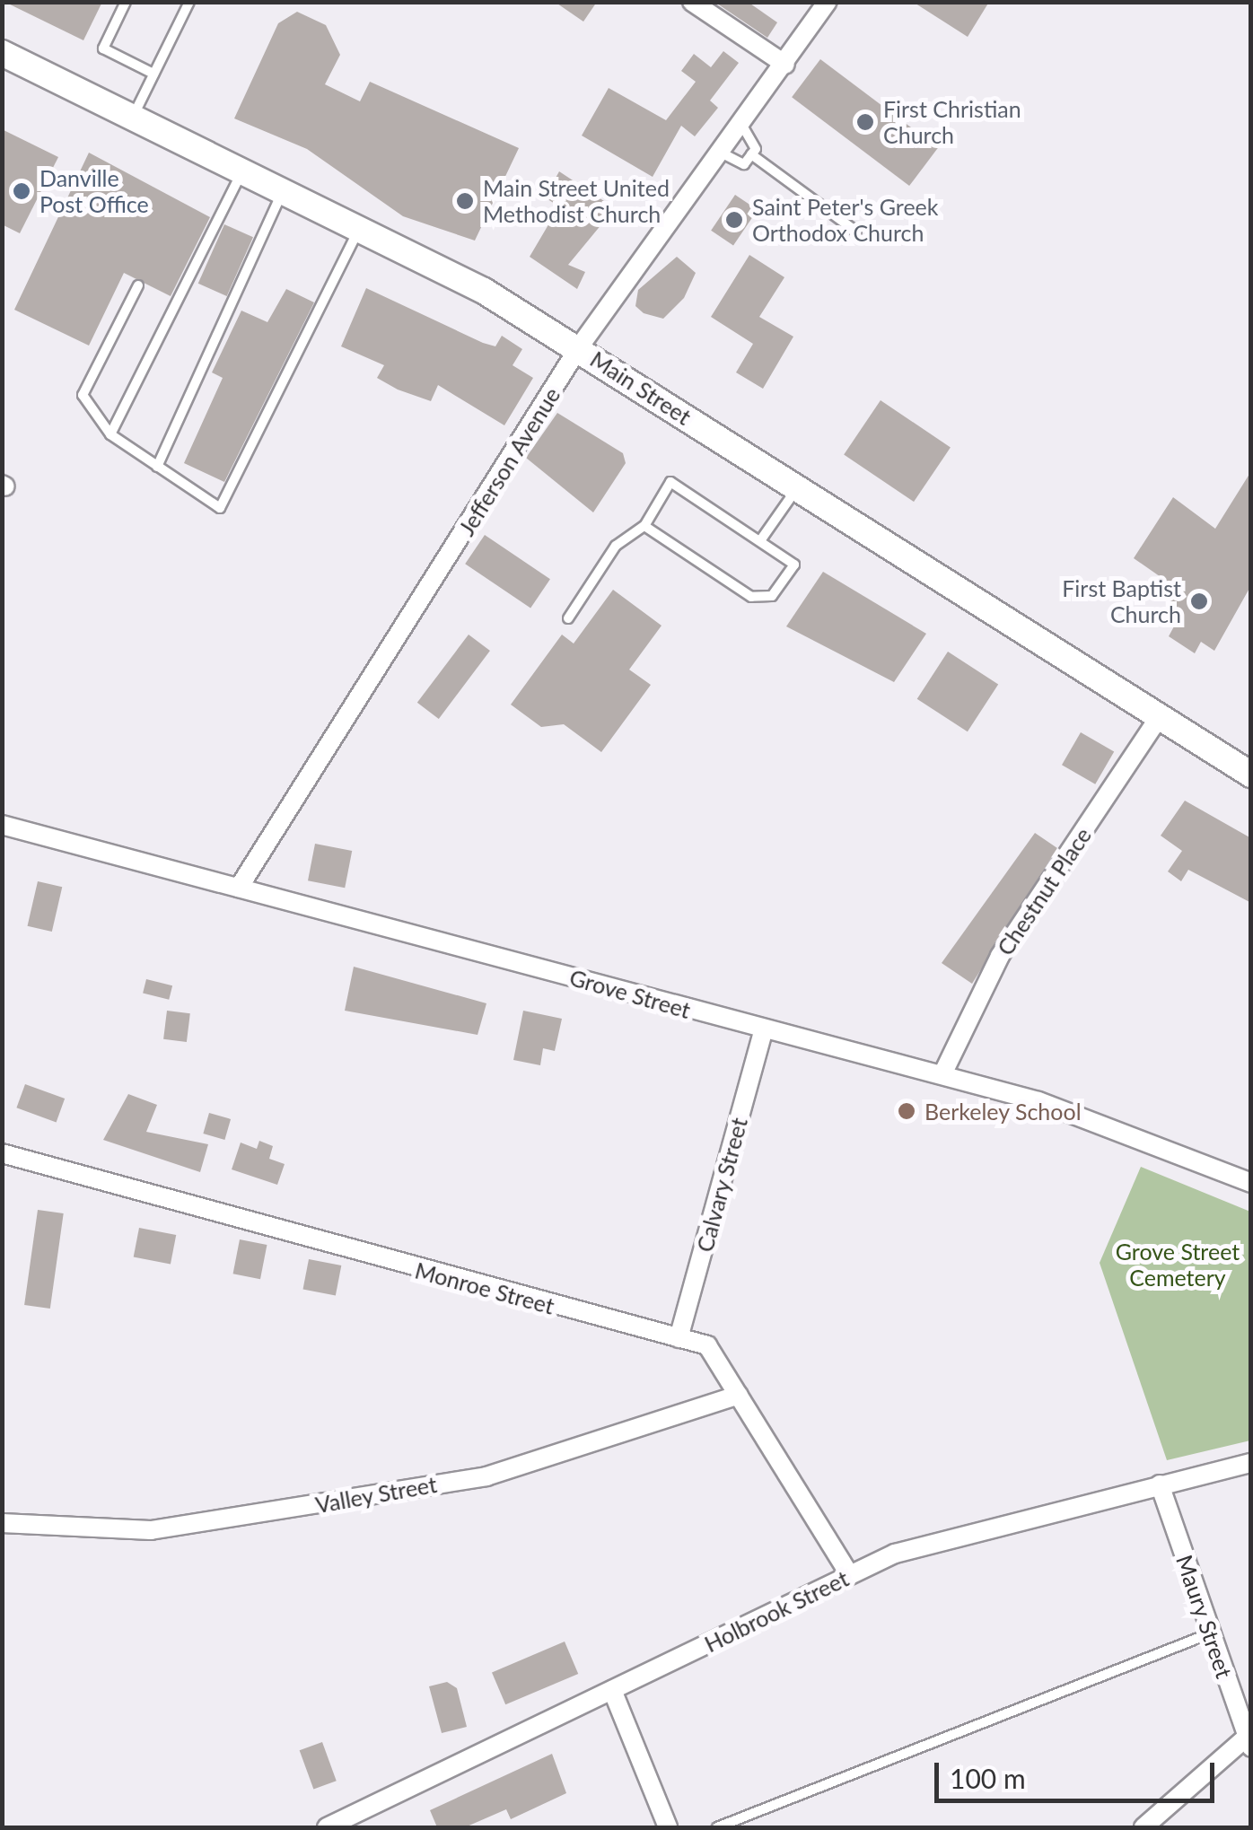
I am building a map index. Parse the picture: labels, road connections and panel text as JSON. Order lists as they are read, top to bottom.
{
  "streets": {
    "main road": ["Main Street"],
    "street": [
      "Jefferson Avenue",
      "Chestnut Place",
      "Grove Street",
      "Calvary Street",
      "Monroe Street",
      "Valley Street",
      "Holbrook Street",
      "Maury Street"
    ]
  },
  "crossings": [
    ["Main Street", "Jefferson Avenue"],
    ["Main Street", "Chestnut Place"],
    ["Jefferson Avenue", "Grove Street"],
    ["Chestnut Place", "Grove Street"],
    ["Grove Street", "Calvary Street"],
    ["Calvary Street", "Monroe Street"],
    ["Monroe Street", "Valley Street"],
    ["Monroe Street", "Holbrook Street"],
    ["Holbrook Street", "Maury Street"]
  ],
  "parks": ["Grove Street Cemetery"],
  "places": [
    "First Christian Church",
    "Danville Post Office",
    "Main Street United Methodist Church",
    "Saint Peter's Greek Orthodox Church",
    "First Baptist Church",
    "Berkeley School"
  ],
  "scale_bar": "100 m"
}
